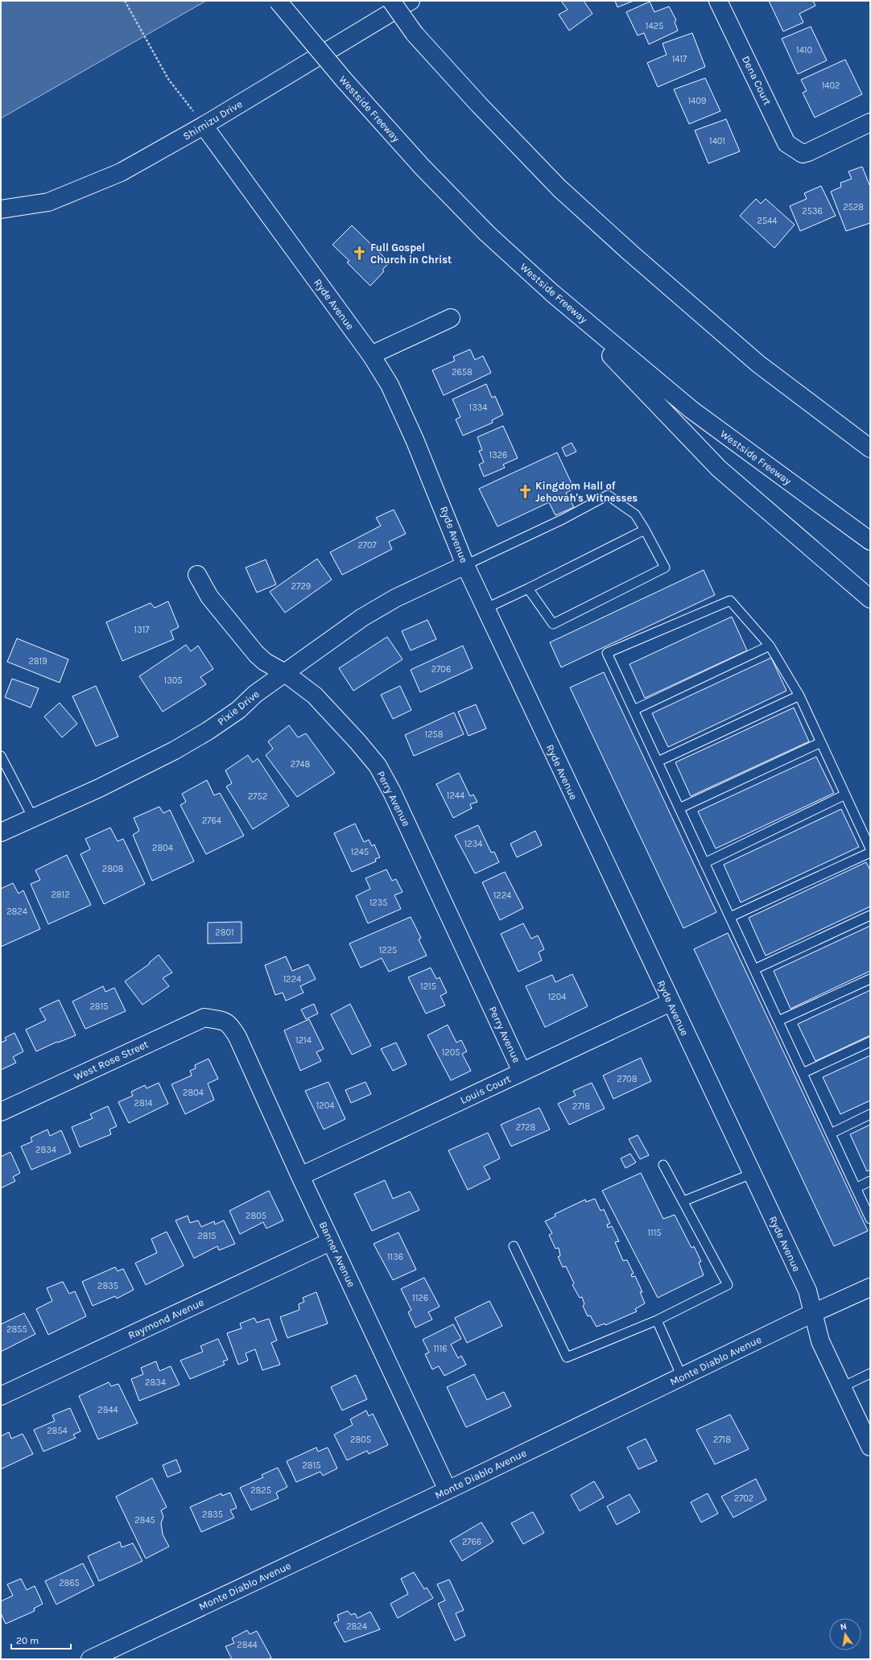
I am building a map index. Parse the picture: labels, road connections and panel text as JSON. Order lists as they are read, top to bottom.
{
  "streets": {
    "main road": [
      "Dena Court",
      "Westside Freeway",
      "Shimizu Drive",
      "Ryde Avenue",
      "Pixie Drive",
      "Perry Avenue",
      "West Rose Street",
      "Louis Court",
      "Banner Avenue",
      "Raymond Avenue",
      "Monte Diablo Avenue"
    ]
  },
  "crossings": [
    ["Shimizu Drive", "Ryde Avenue"],
    ["Ryde Avenue", "Pixie Drive"],
    ["Ryde Avenue", "Louis Court"],
    ["Ryde Avenue", "Monte Diablo Avenue"],
    ["Pixie Drive", "Perry Avenue"],
    ["Perry Avenue", "Louis Court"],
    ["West Rose Street", "Banner Avenue"],
    ["Louis Court", "Banner Avenue"],
    ["Banner Avenue", "Raymond Avenue"],
    ["Banner Avenue", "Monte Diablo Avenue"]
  ],
  "places": {
    "church": ["Full Gospel Church in Christ", "Kingdom Hall of Jehovah's Witnesses"]
  },
  "house_numbers": [
    "1425",
    "1410",
    "1417",
    "1402",
    "1409",
    "1401",
    "2528",
    "2536",
    "2544",
    "2658",
    "1334",
    "1326",
    "2707",
    "2729",
    "1317",
    "2819",
    "2706",
    "1305",
    "1258",
    "2748",
    "1244",
    "2752",
    "2764",
    "1234",
    "2804",
    "1245",
    "2808",
    "2812",
    "1224",
    "1235",
    "2824",
    "2801",
    "1225",
    "1224",
    "1215",
    "1204",
    "2815",
    "1214",
    "1205",
    "2708",
    "2804",
    "2814",
    "1204",
    "2718",
    "2728",
    "2834",
    "2805",
    "1115",
    "2815",
    "1136",
    "2835",
    "1126",
    "2855",
    "1116",
    "2834",
    "2844",
    "2854",
    "2805",
    "2718",
    "2815",
    "2825",
    "2702",
    "2835",
    "2845",
    "2766",
    "2865",
    "2824",
    "2844"
  ],
  "scale_bar": "20 m",
  "north": "top"
}
